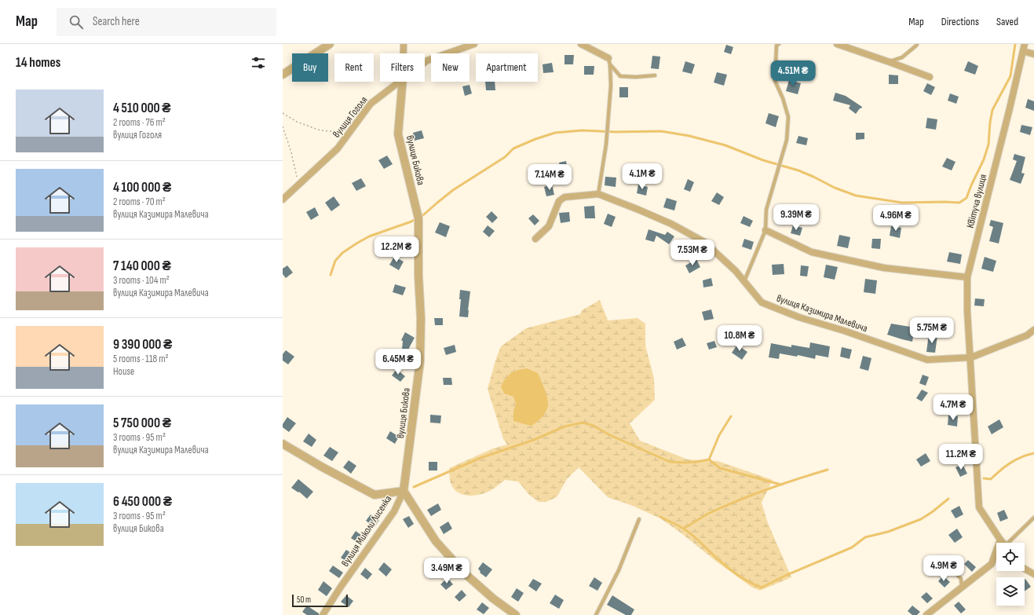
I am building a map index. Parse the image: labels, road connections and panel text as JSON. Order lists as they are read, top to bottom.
{
  "streets": {
    "street": [
      "вулиця Гоголя",
      "вулиця Бикова",
      "Квітуча вулиця",
      "вулиця Казимира Малевича",
      "вулиця Миколи Лисенка"
    ]
  },
  "crossings": [
    ["вулиця Бикова", "вулиця Миколи Лисенка"],
    ["Квітуча вулиця", "вулиця Казимира Малевича"]
  ],
  "scale_bar": "50 m",
  "page": {
    "header": "Map",
    "search": "Search here",
    "nav": ["Map", "Directions", "Saved"],
    "heading": "14 homes",
    "chip": [
      "Buy",
      "Rent",
      "Filters",
      "New",
      "Apartment"
    ],
    "price": [
      "4.51M ₴",
      "4.1M ₴",
      "7.14M ₴",
      "9.39M ₴",
      "4.96M ₴",
      "12.2M ₴",
      "7.53M ₴",
      "5.75M ₴",
      "10.8M ₴",
      "6.45M ₴",
      "4.7M ₴",
      "11.2M ₴",
      "4.9M ₴",
      "3.49M ₴"
    ],
    "list": [
      {
        "name": "4 510 000 ₴",
        "note": "2 rooms · 76 m² · вулиця Гоголя"
      },
      {
        "name": "4 100 000 ₴",
        "note": "2 rooms · 70 m² · вулиця Казимира Малевича"
      },
      {
        "name": "7 140 000 ₴",
        "note": "3 rooms · 104 m² · вулиця Казимира Малевича"
      },
      {
        "name": "9 390 000 ₴",
        "note": "5 rooms · 118 m² · House"
      },
      {
        "name": "5 750 000 ₴",
        "note": "3 rooms · 95 m² · вулиця Казимира Малевича"
      },
      {
        "name": "6 450 000 ₴",
        "note": "3 rooms · 95 m² · вулиця Бикова"
      }
    ],
    "scale": "50 m"
  }
}
